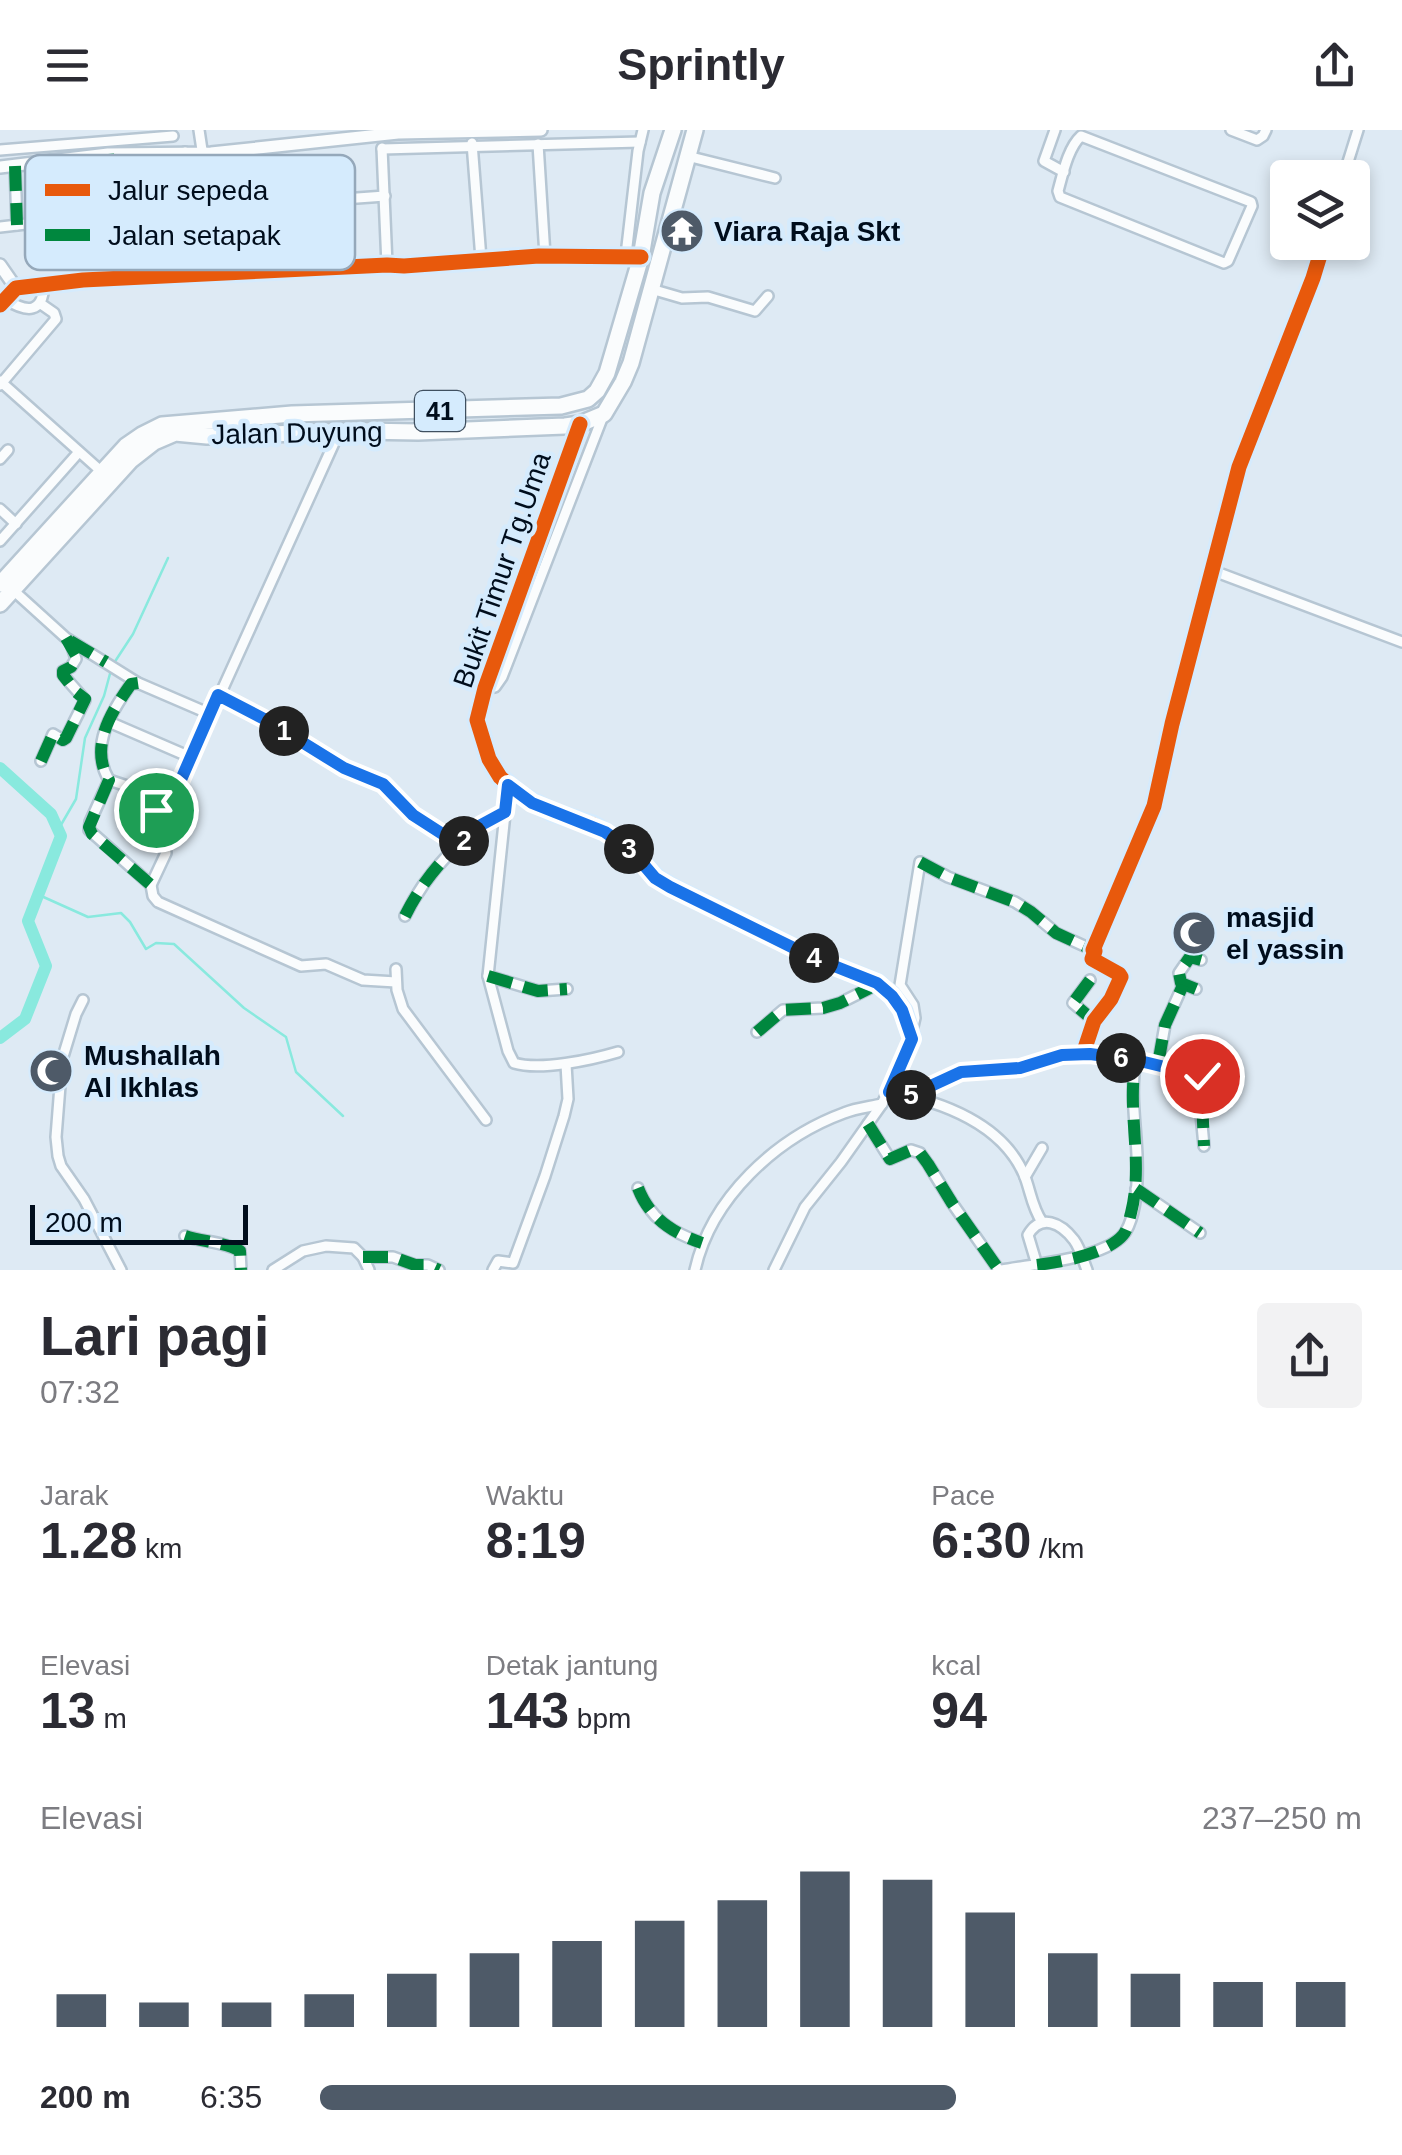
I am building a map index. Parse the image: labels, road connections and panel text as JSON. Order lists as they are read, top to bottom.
{
  "streets": {
    "highway": ["41", "Jalan Duyung"],
    "street": ["Bukit Timur Tg.Uma"]
  },
  "crossings": [
    ["Jalan Duyung", "Bukit Timur Tg.Uma"]
  ],
  "places": {
    "temple": ["Viara Raja Skt"],
    "mosque": ["masjid el yassin", "Mushallah Al Ikhlas"]
  },
  "legend": ["Jalur sepeda", "Jalan setapak"],
  "scale_bar": "200 m",
  "page": {
    "header": "Sprintly",
    "pins": [
      "1",
      "2",
      "3",
      "4",
      "6",
      "5"
    ],
    "scale": "200 m",
    "heading": ["Lari pagi", "07:32"],
    "stats": [
      ["Jarak", "1.28 km"],
      ["Waktu", "8:19"],
      ["Pace", "6:30 /km"],
      ["Elevasi", "13 m"],
      ["Detak jantung", "143 bpm"],
      ["kcal", "94"]
    ],
    "chart": ["Elevasi", "237–250 m"],
    "list": [
      {
        "name": "200 m",
        "note": "6:35"
      }
    ]
  }
}
